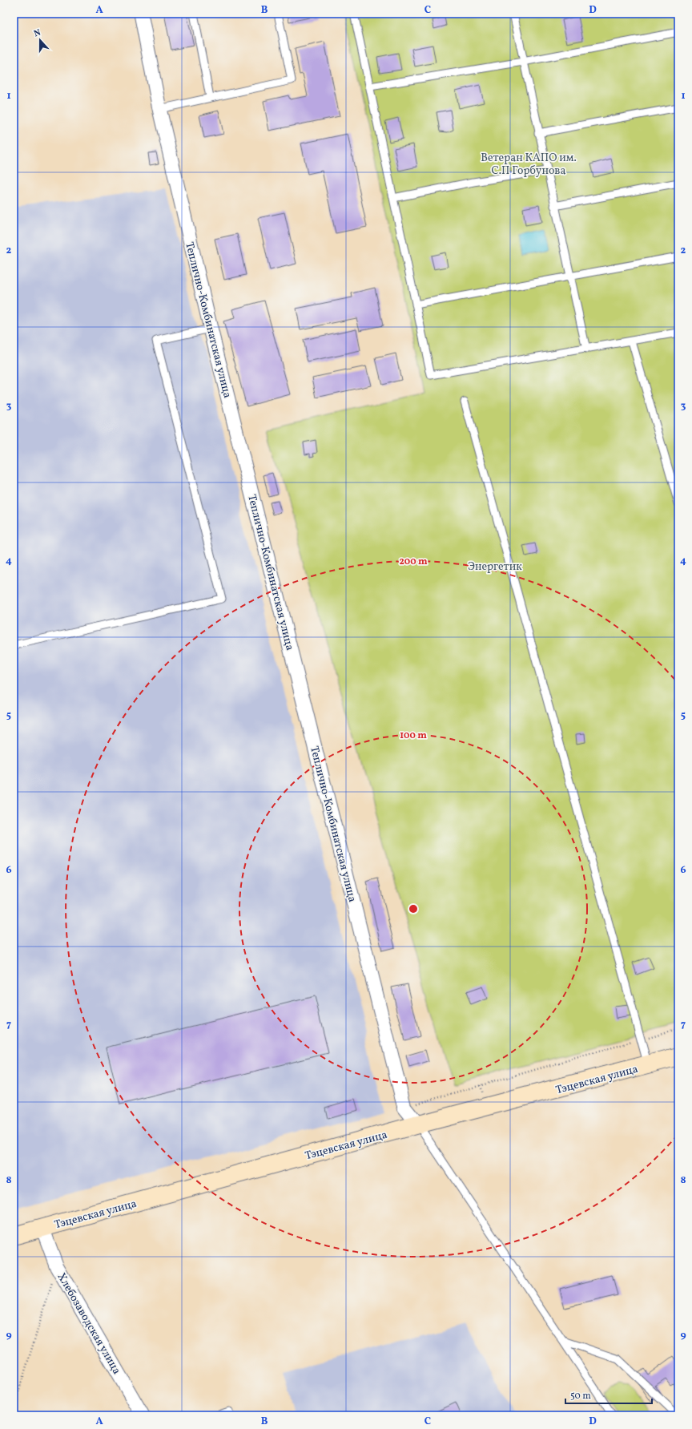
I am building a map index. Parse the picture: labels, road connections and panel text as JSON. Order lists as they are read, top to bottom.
{
  "streets": {
    "main road": ["Тэцевская улица"],
    "street": ["Теплично-Комбинатская улица", "Хлебозаводская улица"]
  },
  "crossings": [
    ["Теплично-Комбинатская улица", "Тэцевская улица"],
    ["Тэцевская улица", "Хлебозаводская улица"]
  ],
  "parks": ["Ветеран КАПО им. С.П Горбунова", "Энергетик"],
  "scale_bar": "50 m",
  "north": "top",
  "grid": {
    "columns": [
      "A",
      "B",
      "C",
      "D"
    ],
    "rows": [
      "1",
      "2",
      "3",
      "4",
      "5",
      "6",
      "7",
      "8",
      "9"
    ]
  },
  "rings": ["200 m", "100 m"]
}
